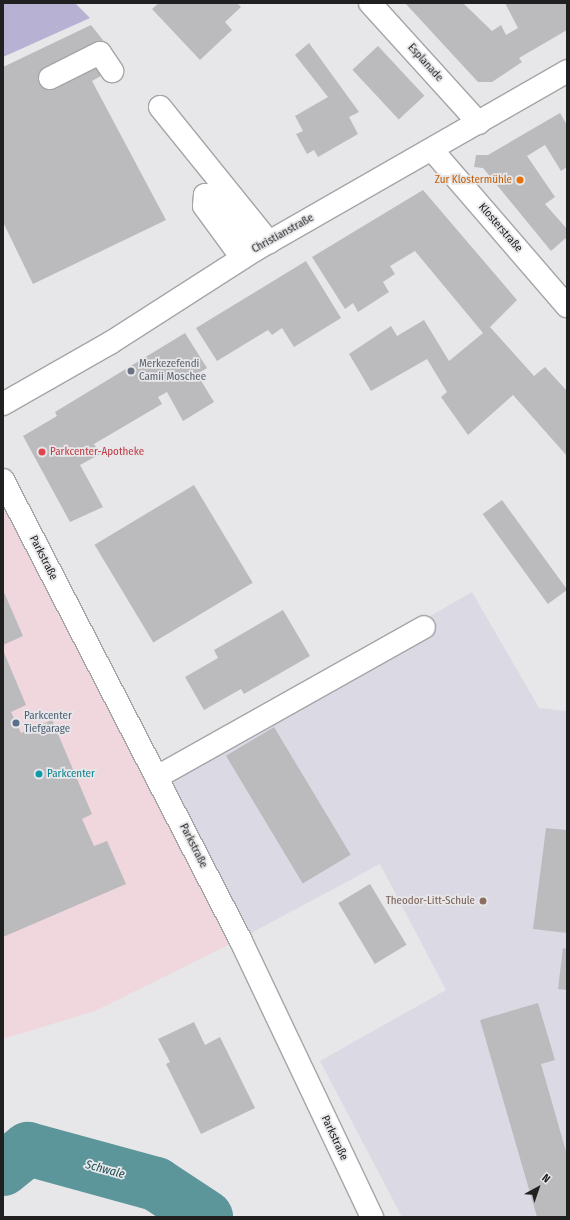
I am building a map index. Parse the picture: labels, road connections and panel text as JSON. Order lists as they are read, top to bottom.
{
  "streets": {
    "street": [
      "Esplanade",
      "Klosterstraße",
      "Christianstraße",
      "Parkstraße"
    ]
  },
  "crossings": [
    ["Esplanade", "Christianstraße"],
    ["Klosterstraße", "Christianstraße"]
  ],
  "water": ["Schwale"],
  "places": [
    "Zur Klostermühle",
    "Merkezefendi Camii Moschee",
    "Parkcenter-Apotheke",
    "Parkcenter Tiefgarage",
    "Parkcenter",
    "Theodor-Litt-Schule"
  ],
  "north": "top right"
}
